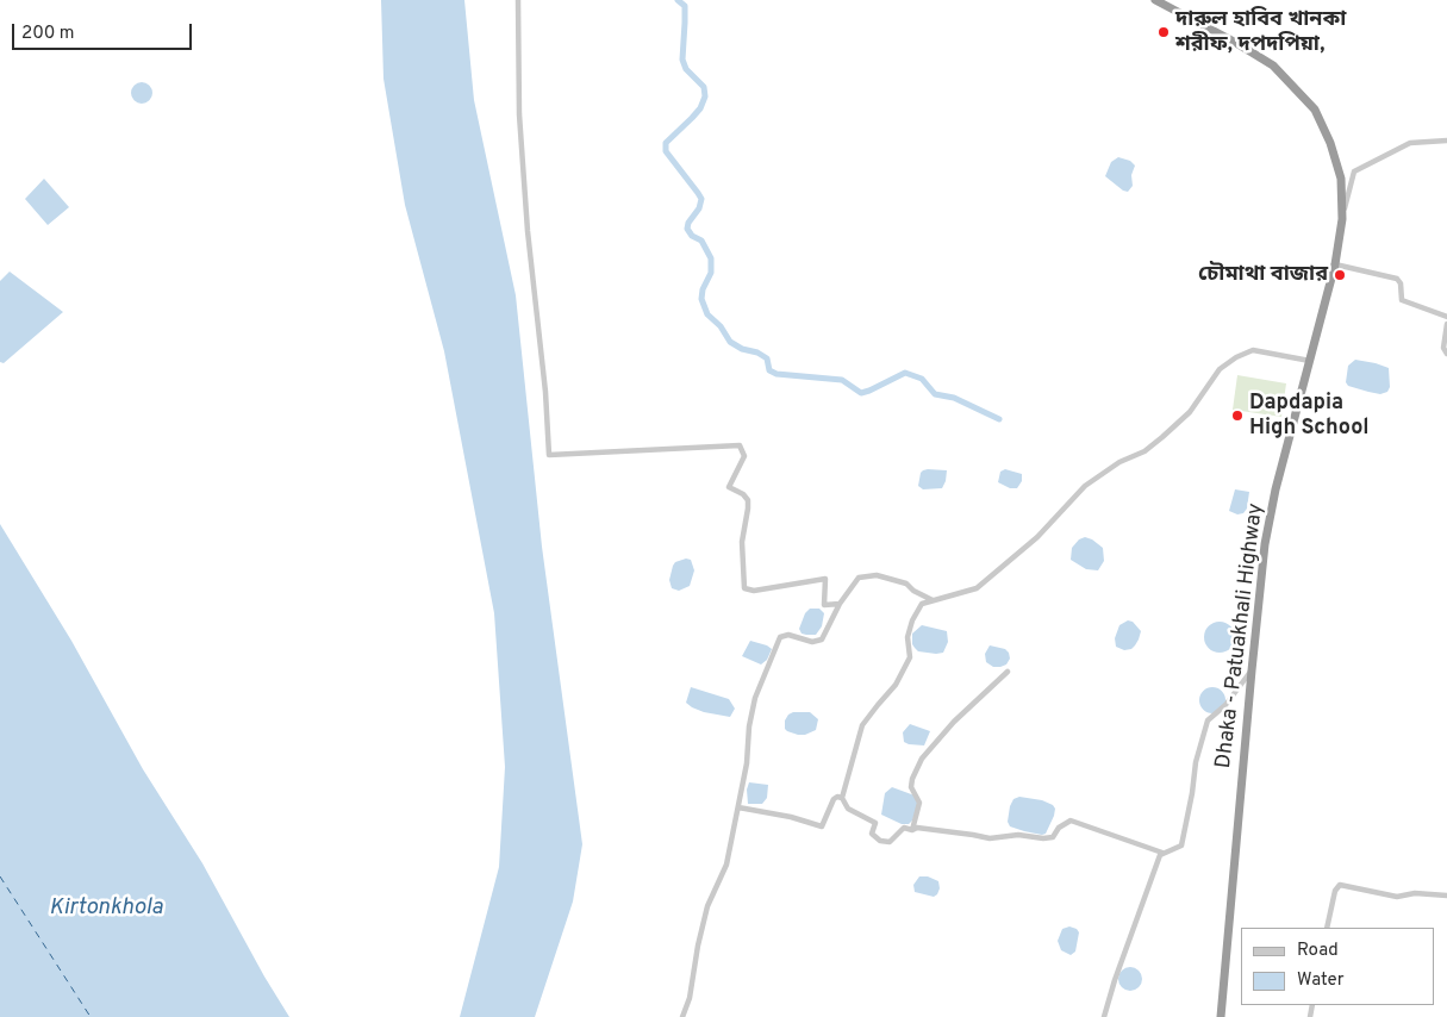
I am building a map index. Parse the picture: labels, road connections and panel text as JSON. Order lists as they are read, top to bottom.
{
  "streets": {
    "highway": ["Dhaka - Patuakhali Highway"]
  },
  "water": ["Kirtonkhola"],
  "places": ["দারুল হাবিব খানকা শরীফ, দপদপিয়া,", "চৌমাথা বাজার", "Dapdapia High School"],
  "legend": ["Road", "Water"],
  "scale_bar": "200 m"
}
